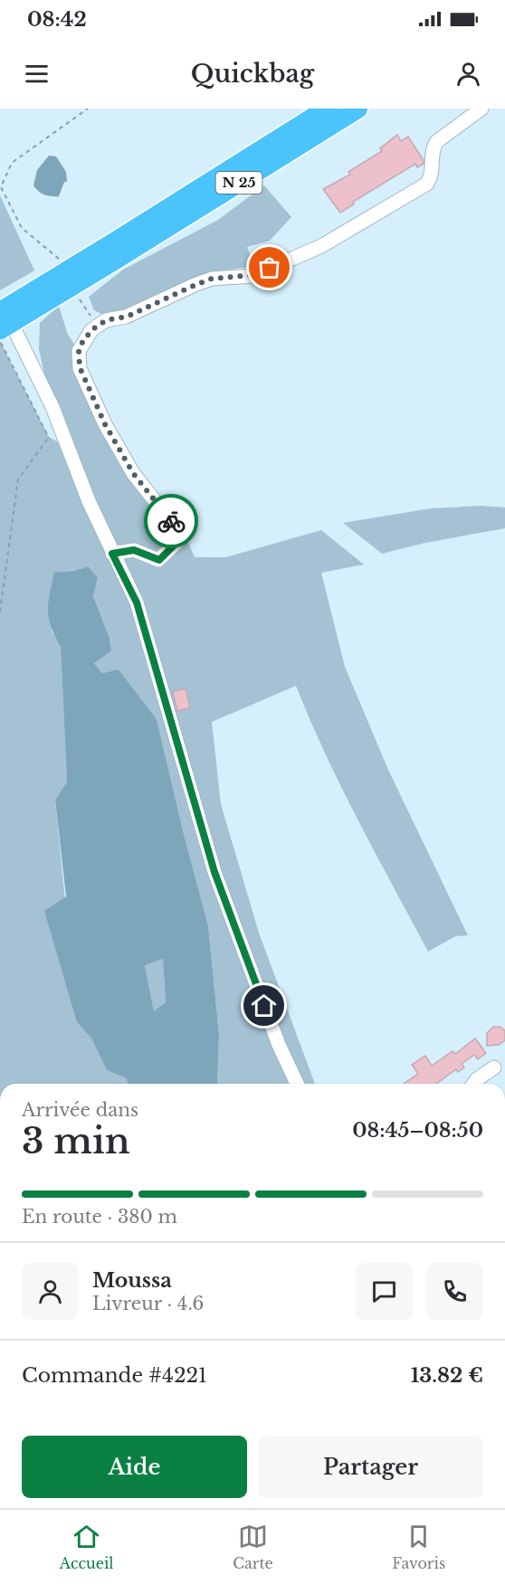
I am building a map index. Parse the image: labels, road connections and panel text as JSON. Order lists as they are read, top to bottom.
{
  "streets": {
    "highway": ["N 25"]
  },
  "page": {
    "status": "08:42",
    "header": "Quickbag",
    "heading": ["3 min", "Arrivée dans", "08:45–08:50"],
    "panel": [
      "Moussa",
      "Livreur · 4.6",
      "Commande #4221",
      "13.82 €"
    ],
    "bar": "En route · 380 m",
    "buttons": ["Aide", "Partager"],
    "tabs": ["Accueil", "Carte", "Favoris"]
  }
}
